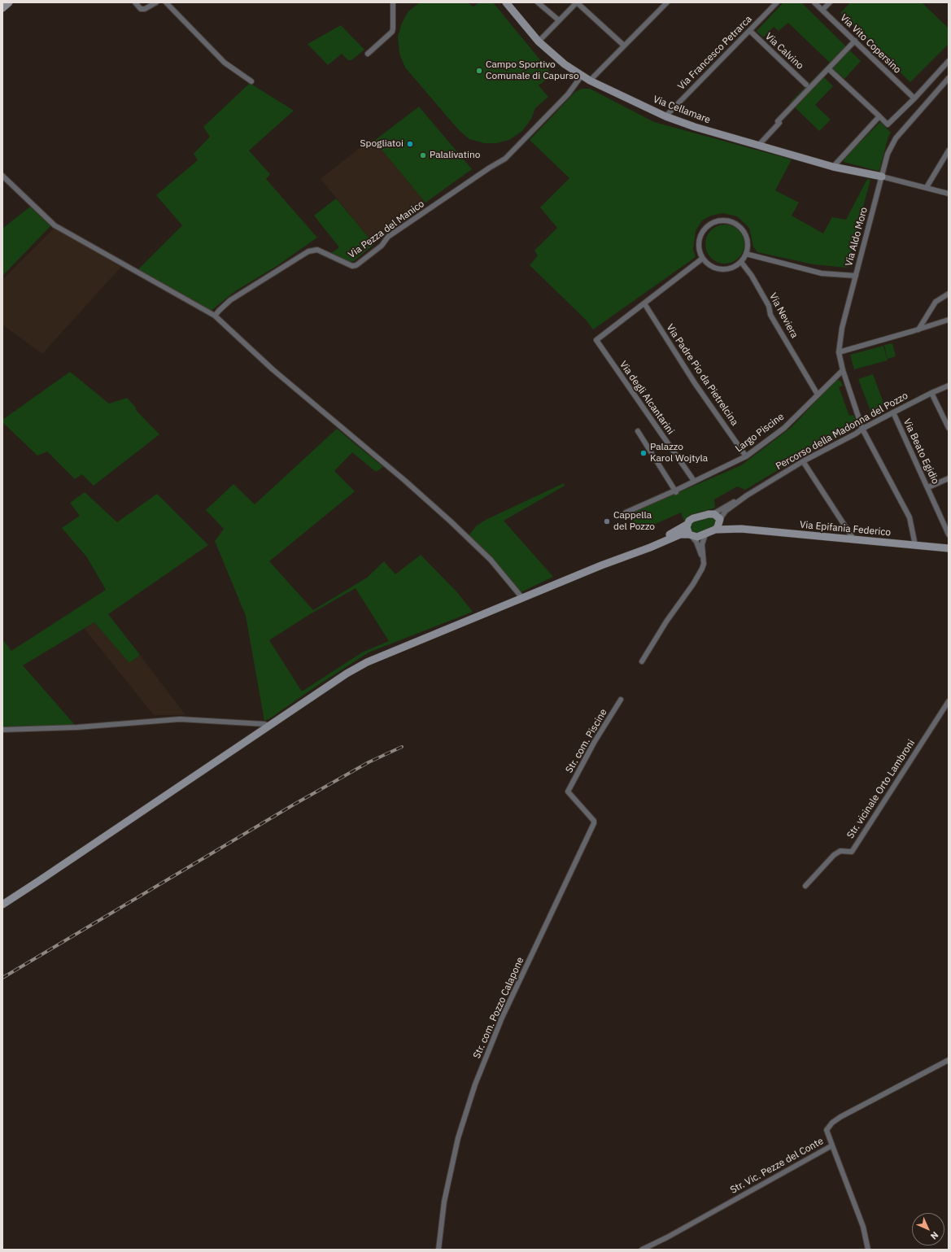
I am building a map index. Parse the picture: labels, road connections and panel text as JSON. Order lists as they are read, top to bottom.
{
  "streets": {
    "main road": ["Via Cellamare", "Via Epifania Federico"],
    "street": [
      "Via Vito Copersino",
      "Via Calvino",
      "Via Francesco Petrarca",
      "Via Pezza del Manico",
      "Via Aldo Moro",
      "Via Neviera",
      "Via Padre Pio da Pietrelcina",
      "Via degli Alcantarini",
      "Percorso della Madonna del Pozzo",
      "Largo Piscine",
      "Via Beato Egidio",
      "Str. com. Piscine",
      "Str. vicinale Orto Lambroni",
      "Str. com. Pozzo Calapone",
      "Str. Vic. Pezze del Conte"
    ]
  },
  "crossings": [
    ["Via Calvino", "Via Francesco Petrarca"],
    ["Via Francesco Petrarca", "Via Cellamare"],
    ["Via Cellamare", "Via Pezza del Manico"],
    ["Via Cellamare", "Via Aldo Moro"],
    ["Via Aldo Moro", "Percorso della Madonna del Pozzo"],
    ["Via Aldo Moro", "Largo Piscine"],
    ["Via Aldo Moro", "Via Epifania Federico"],
    ["Via Neviera", "Largo Piscine"],
    ["Via Padre Pio da Pietrelcina", "Via degli Alcantarini"],
    ["Via Padre Pio da Pietrelcina", "Largo Piscine"],
    ["Via degli Alcantarini", "Largo Piscine"],
    ["Percorso della Madonna del Pozzo", "Via Beato Egidio"],
    ["Str. com. Piscine", "Str. com. Pozzo Calapone"]
  ],
  "places": [
    "Campo Sportivo Comunale di Capurso",
    "Spogliatoi",
    "Palalivatino",
    "Palazzo Karol Wojtyla",
    "Cappella del Pozzo"
  ],
  "north": "bottom right"
}
